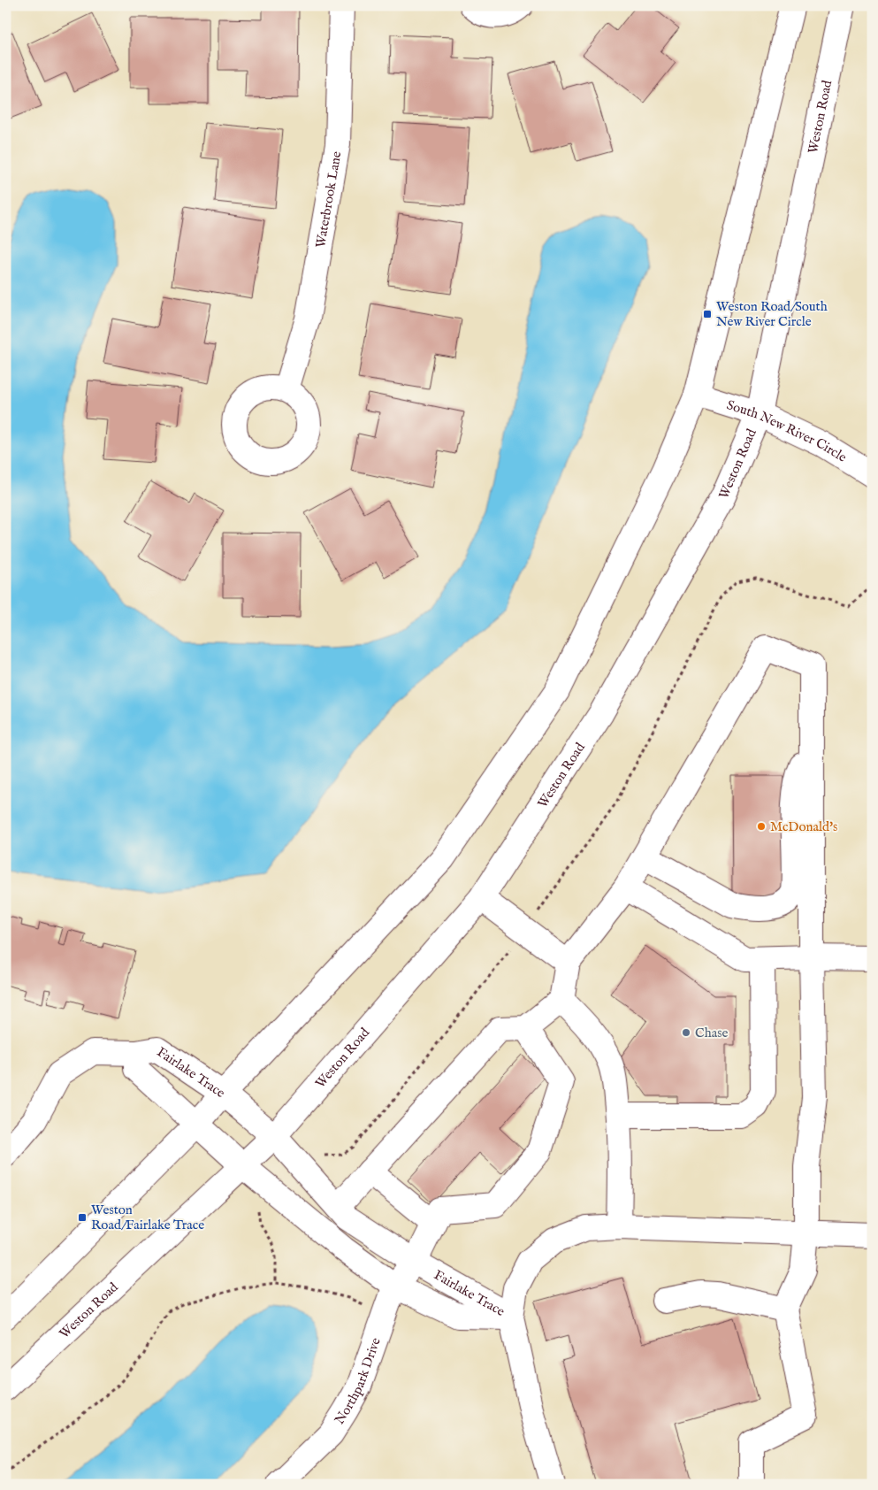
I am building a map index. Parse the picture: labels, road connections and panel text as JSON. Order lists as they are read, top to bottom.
{
  "streets": {
    "main road": [
      "Weston Road",
      "Waterbrook Lane",
      "South New River Circle",
      "Fairlake Trace",
      "Northpark Drive"
    ]
  },
  "crossings": [
    ["Weston Road", "South New River Circle"],
    ["Weston Road", "Fairlake Trace"],
    ["Fairlake Trace", "Northpark Drive"]
  ],
  "places": {
    "transit": ["Weston Road/South New River Circle", "Weston Road/Fairlake Trace"],
    "other": ["McDonald's", "Chase"]
  }
}
